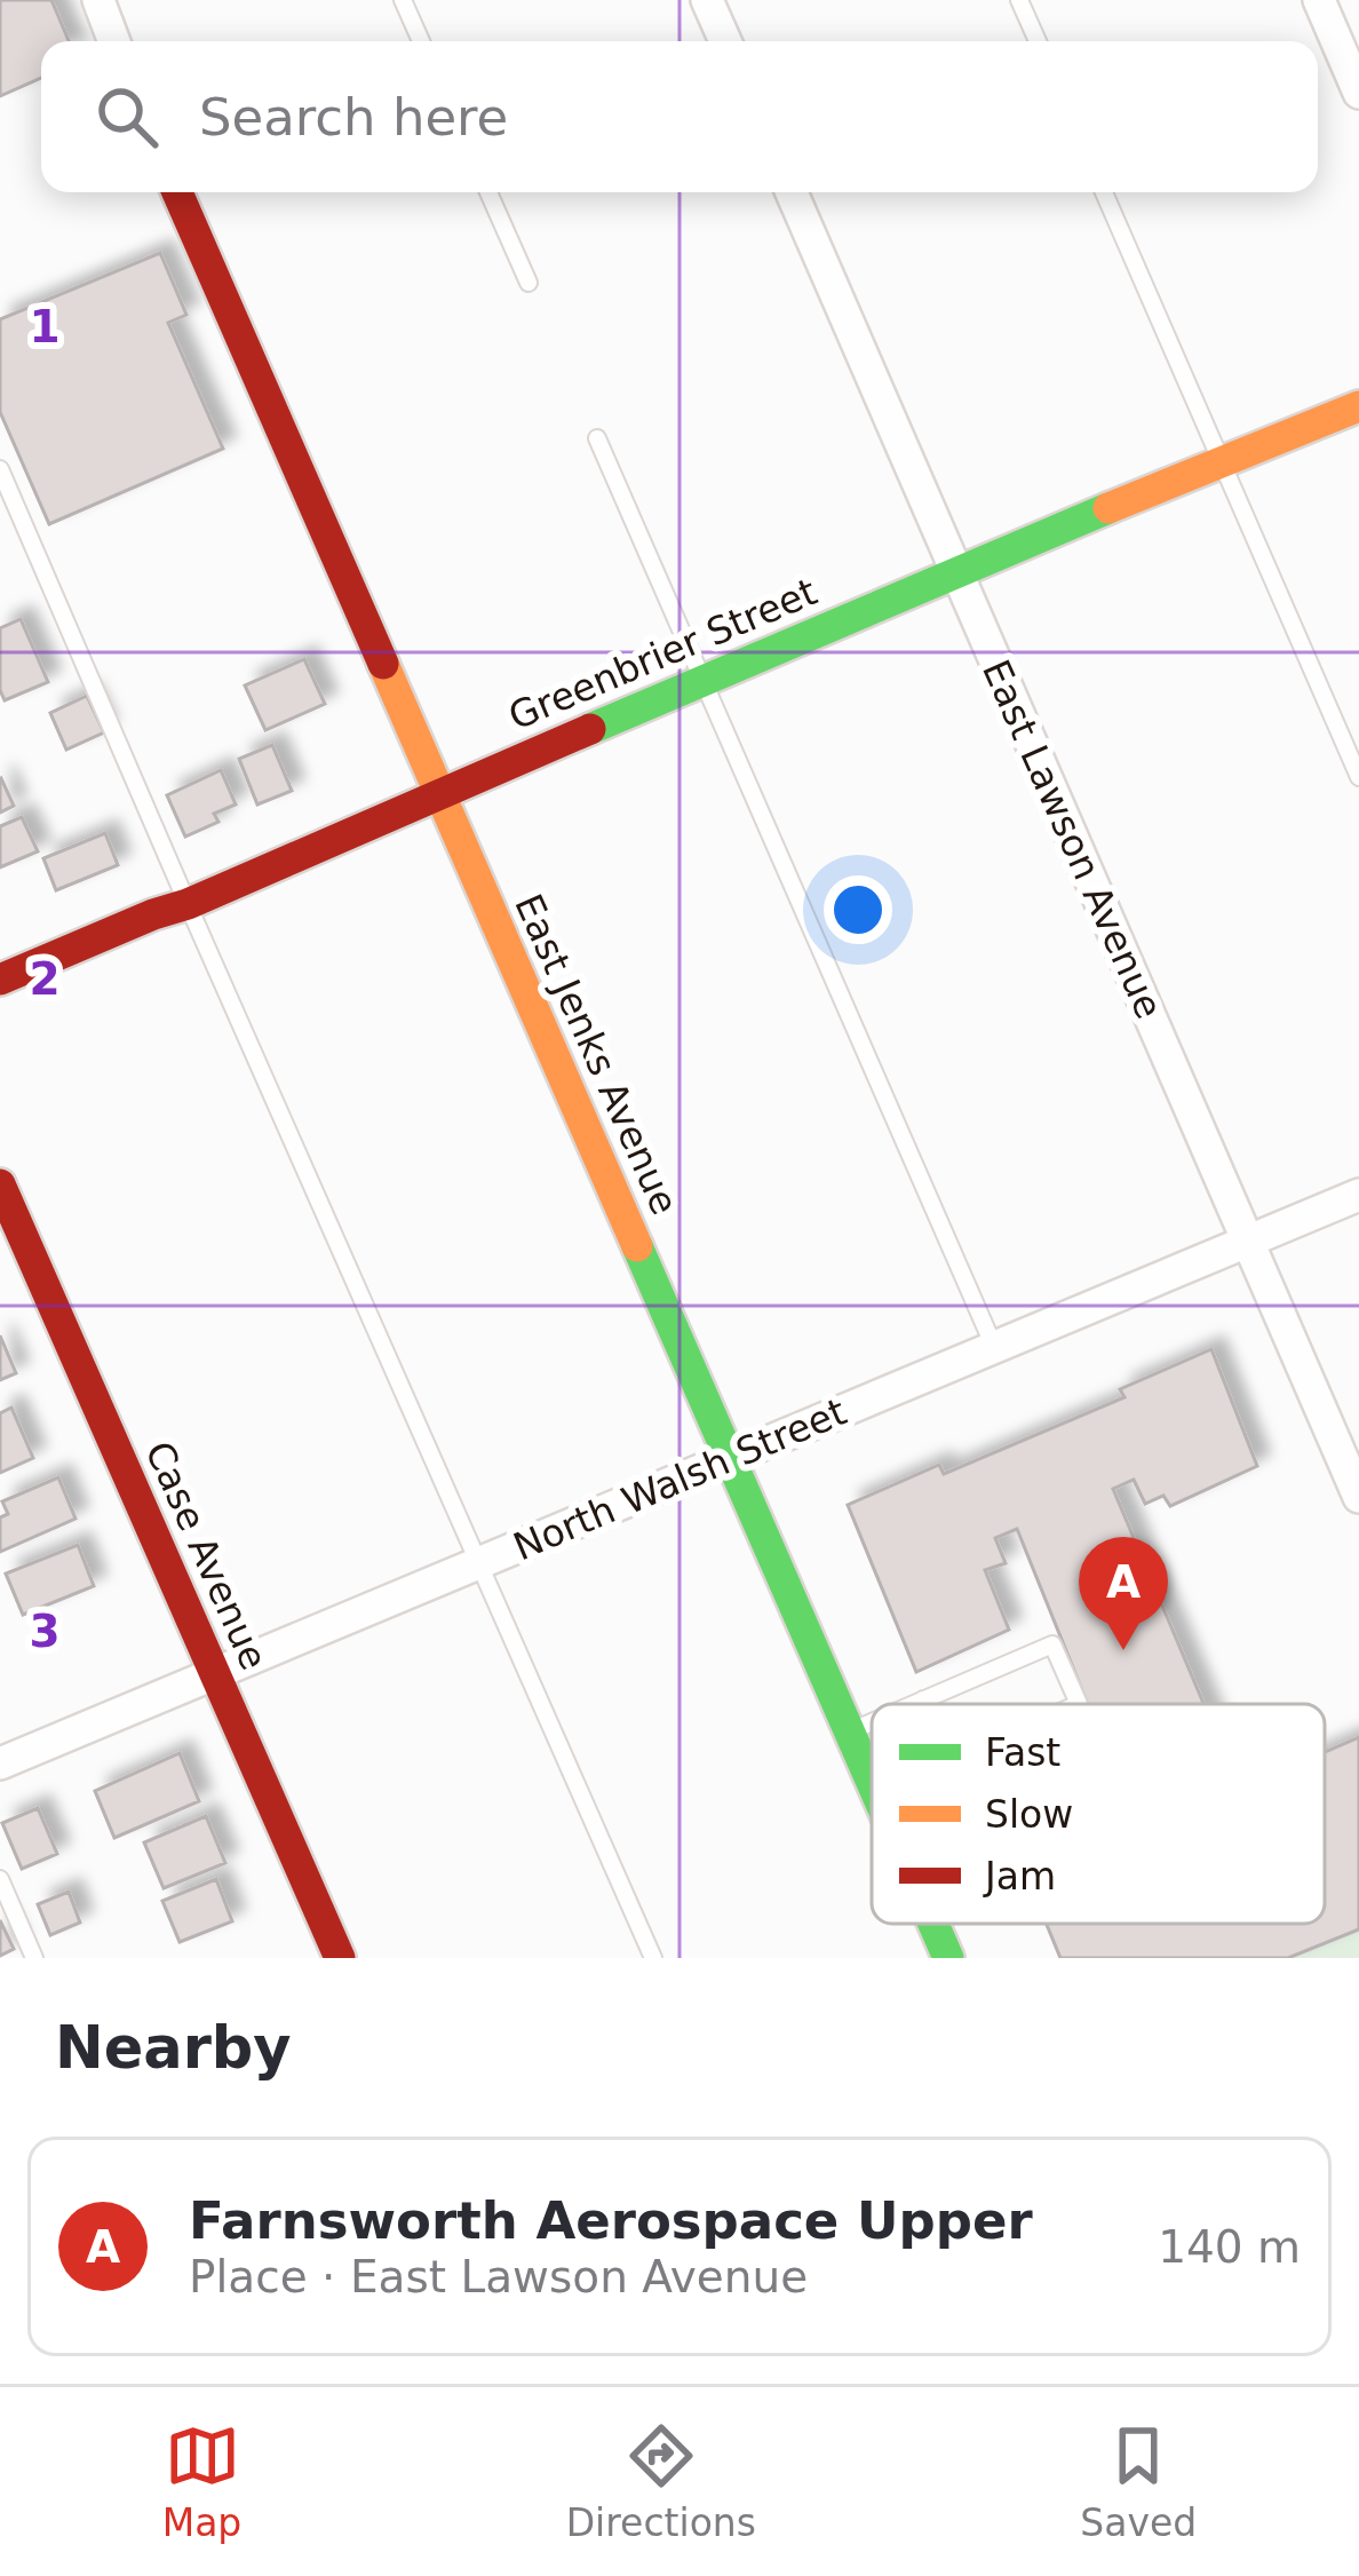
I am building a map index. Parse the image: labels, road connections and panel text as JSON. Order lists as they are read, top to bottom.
{
  "streets": {
    "street": [
      "Greenbrier Street",
      "East Lawson Avenue",
      "East Jenks Avenue",
      "North Walsh Street",
      "Case Avenue"
    ]
  },
  "crossings": [
    ["Greenbrier Street", "East Lawson Avenue"],
    ["Greenbrier Street", "East Jenks Avenue"],
    ["East Lawson Avenue", "North Walsh Street"],
    ["East Jenks Avenue", "North Walsh Street"],
    ["North Walsh Street", "Case Avenue"]
  ],
  "legend": ["Fast", "Slow", "Jam"],
  "page": {
    "search": "Search here",
    "pins": "A",
    "heading": "Nearby",
    "list": [
      {
        "mark": "A",
        "name": "Farnsworth Aerospace Upper",
        "note": "Place · East Lawson Avenue",
        "value": "140 m"
      }
    ],
    "nav": ["Map", "Directions", "Saved"]
  },
  "grid": {
    "rows": ["1", "2", "3"]
  }
}
